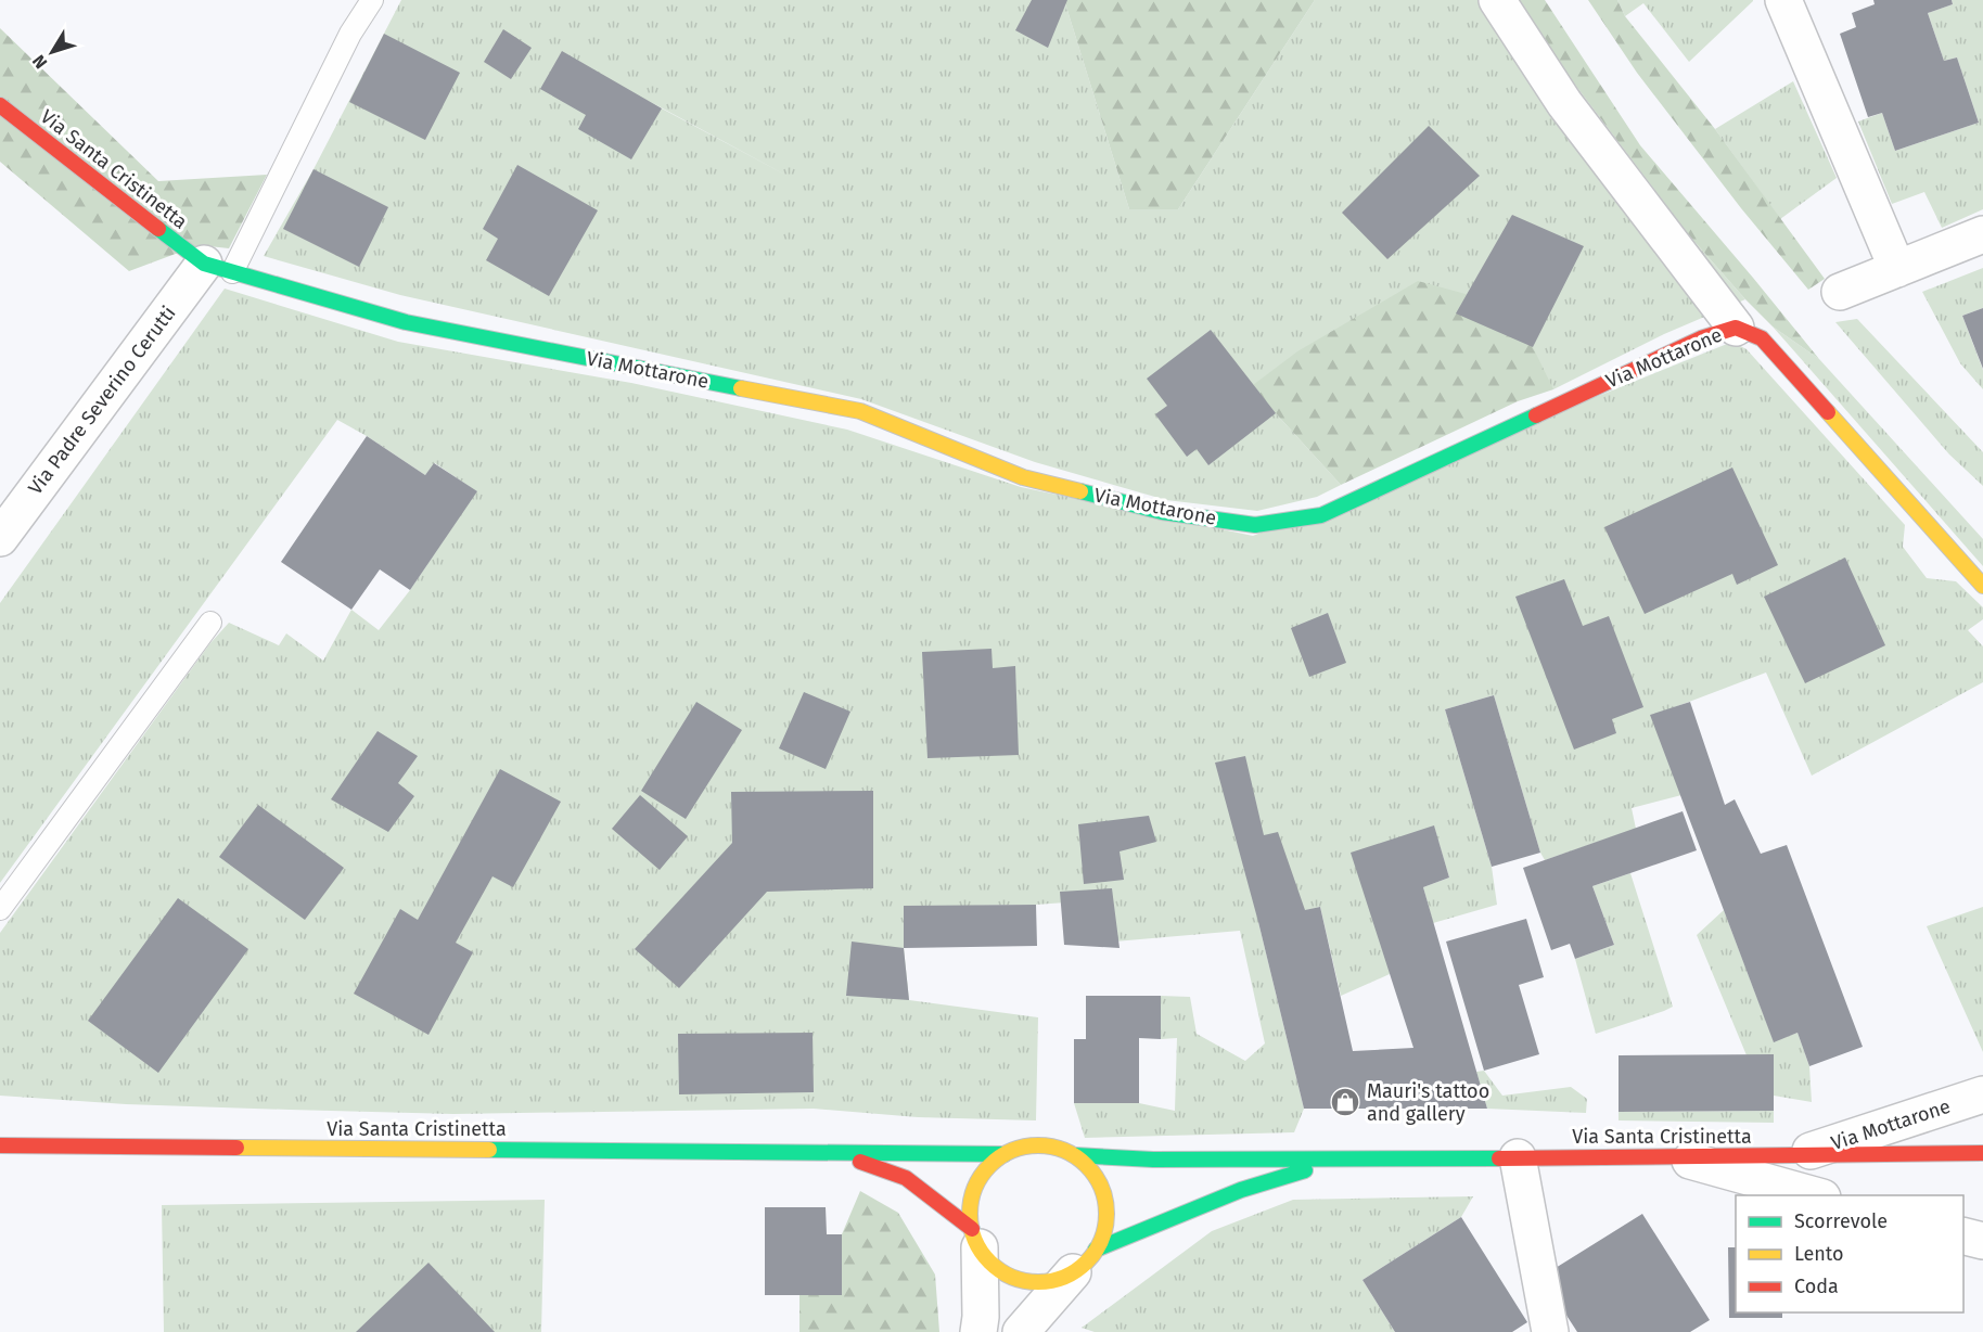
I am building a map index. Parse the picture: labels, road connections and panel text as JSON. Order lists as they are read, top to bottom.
{
  "streets": {
    "main road": ["Via Santa Cristinetta", "Via Mottarone"],
    "street": ["Via Padre Severino Cerutti"]
  },
  "crossings": [
    ["Via Santa Cristinetta", "Via Mottarone"],
    ["Via Santa Cristinetta", "Via Padre Severino Cerutti"],
    ["Via Mottarone", "Via Padre Severino Cerutti"]
  ],
  "places": {
    "shop": ["Mauri's tattoo and gallery"]
  },
  "legend": ["Scorrevole", "Lento", "Coda"],
  "north": "bottom left"
}
